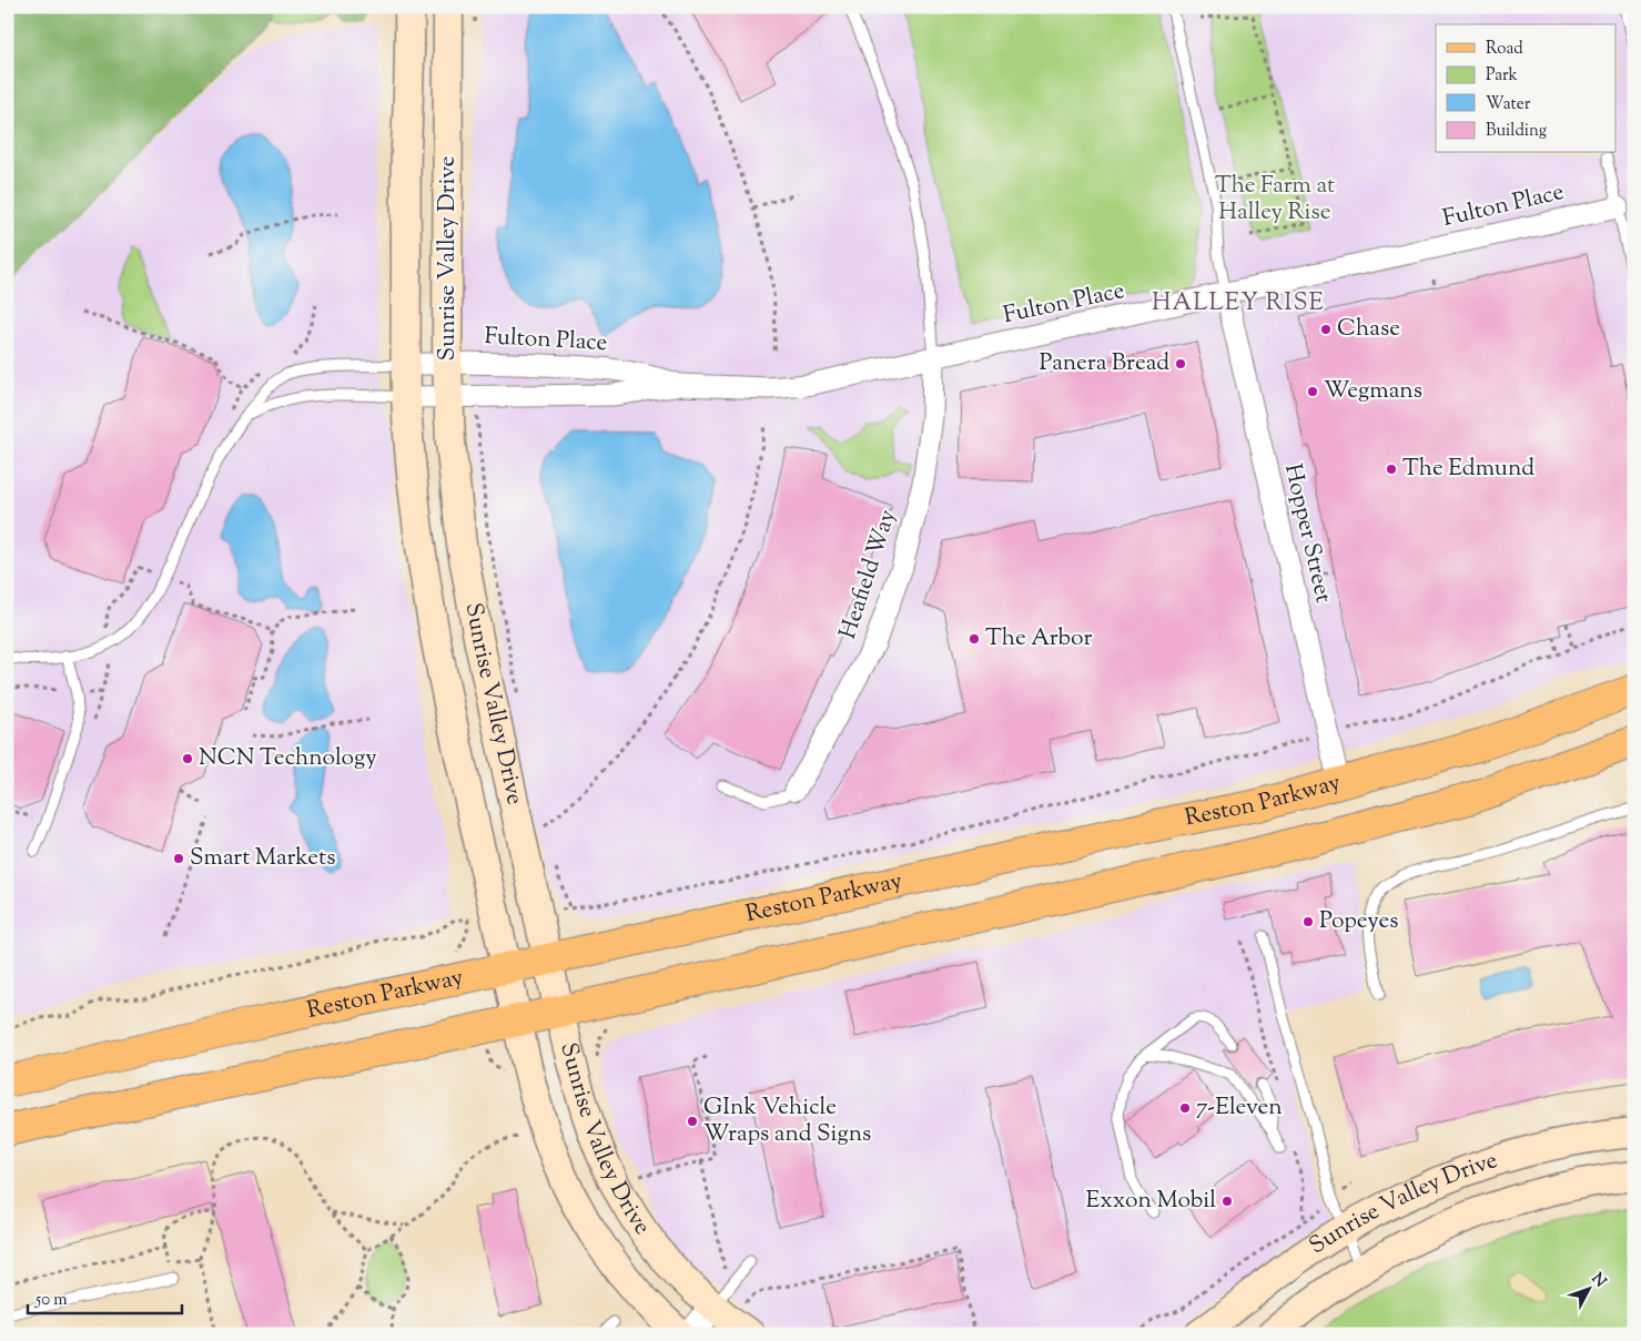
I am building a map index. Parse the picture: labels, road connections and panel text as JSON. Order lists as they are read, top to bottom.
{
  "streets": {
    "main road": ["Sunrise Valley Drive", "Reston Parkway"],
    "street": ["Fulton Place", "Hopper Street", "Heafield Way"]
  },
  "crossings": [
    ["Fulton Place", "Sunrise Valley Drive"],
    ["Fulton Place", "Hopper Street"],
    ["Fulton Place", "Heafield Way"],
    ["Sunrise Valley Drive", "Reston Parkway"],
    ["Hopper Street", "Reston Parkway"]
  ],
  "districts": ["HALLEY RISE"],
  "parks": ["The Farm at Halley Rise"],
  "places": [
    "Chase",
    "Panera Bread",
    "Wegmans",
    "The Edmund",
    "The Arbor",
    "NCN Technology",
    "Smart Markets",
    "Popeyes",
    "7-Eleven",
    "GInk Vehicle Wraps and Signs",
    "Exxon Mobil"
  ],
  "legend": [
    "Road",
    "Park",
    "Water",
    "Building"
  ],
  "scale_bar": "50 m",
  "north": "top right"
}
